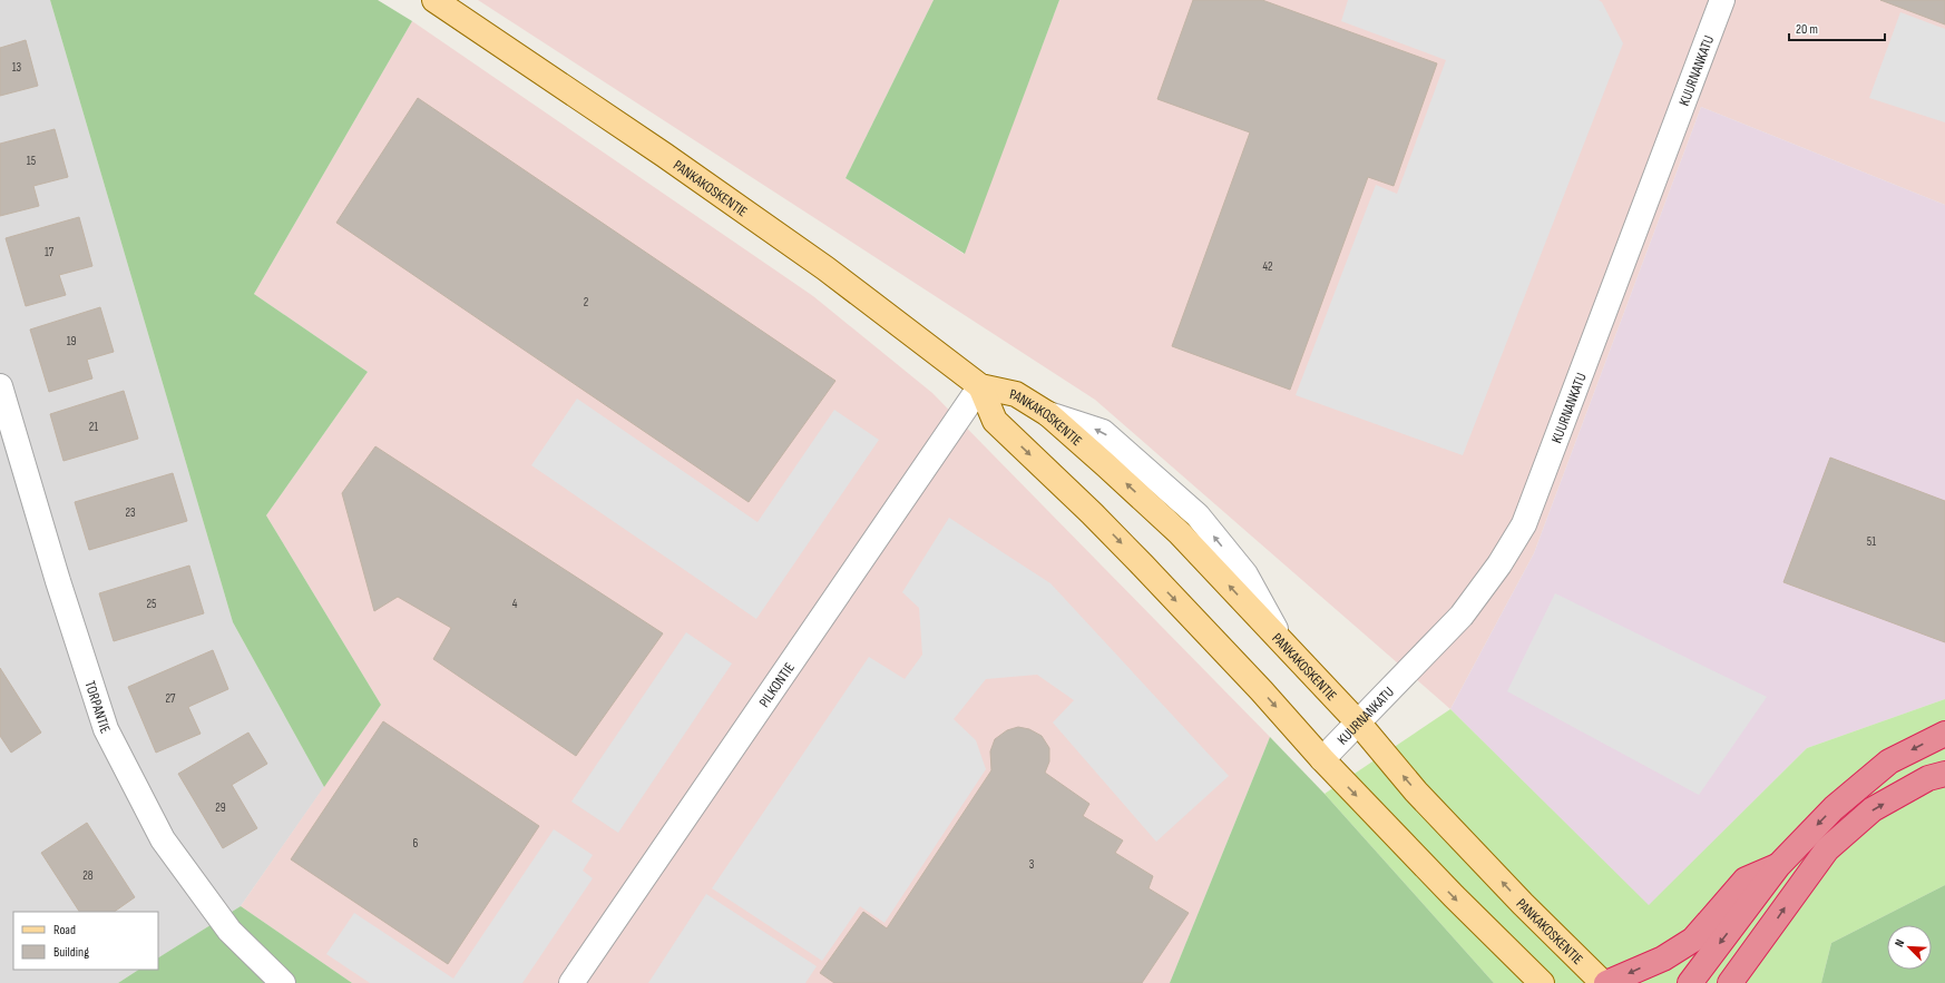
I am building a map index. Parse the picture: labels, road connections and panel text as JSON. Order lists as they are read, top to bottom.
{
  "streets": {
    "main road": ["PANKAKOSKENTIE"],
    "street": ["KUURNANKATU", "PILKONTIE", "TORPANTIE"]
  },
  "crossings": [
    ["KUURNANKATU", "PANKAKOSKENTIE"],
    ["PANKAKOSKENTIE", "PILKONTIE"]
  ],
  "house_numbers": [
    "13",
    "15",
    "17",
    "42",
    "2",
    "19",
    "21",
    "23",
    "51",
    "25",
    "4",
    "27",
    "29",
    "6",
    "3",
    "28"
  ],
  "legend": ["Road", "Building"],
  "scale_bar": "20 m",
  "north": "top left"
}
